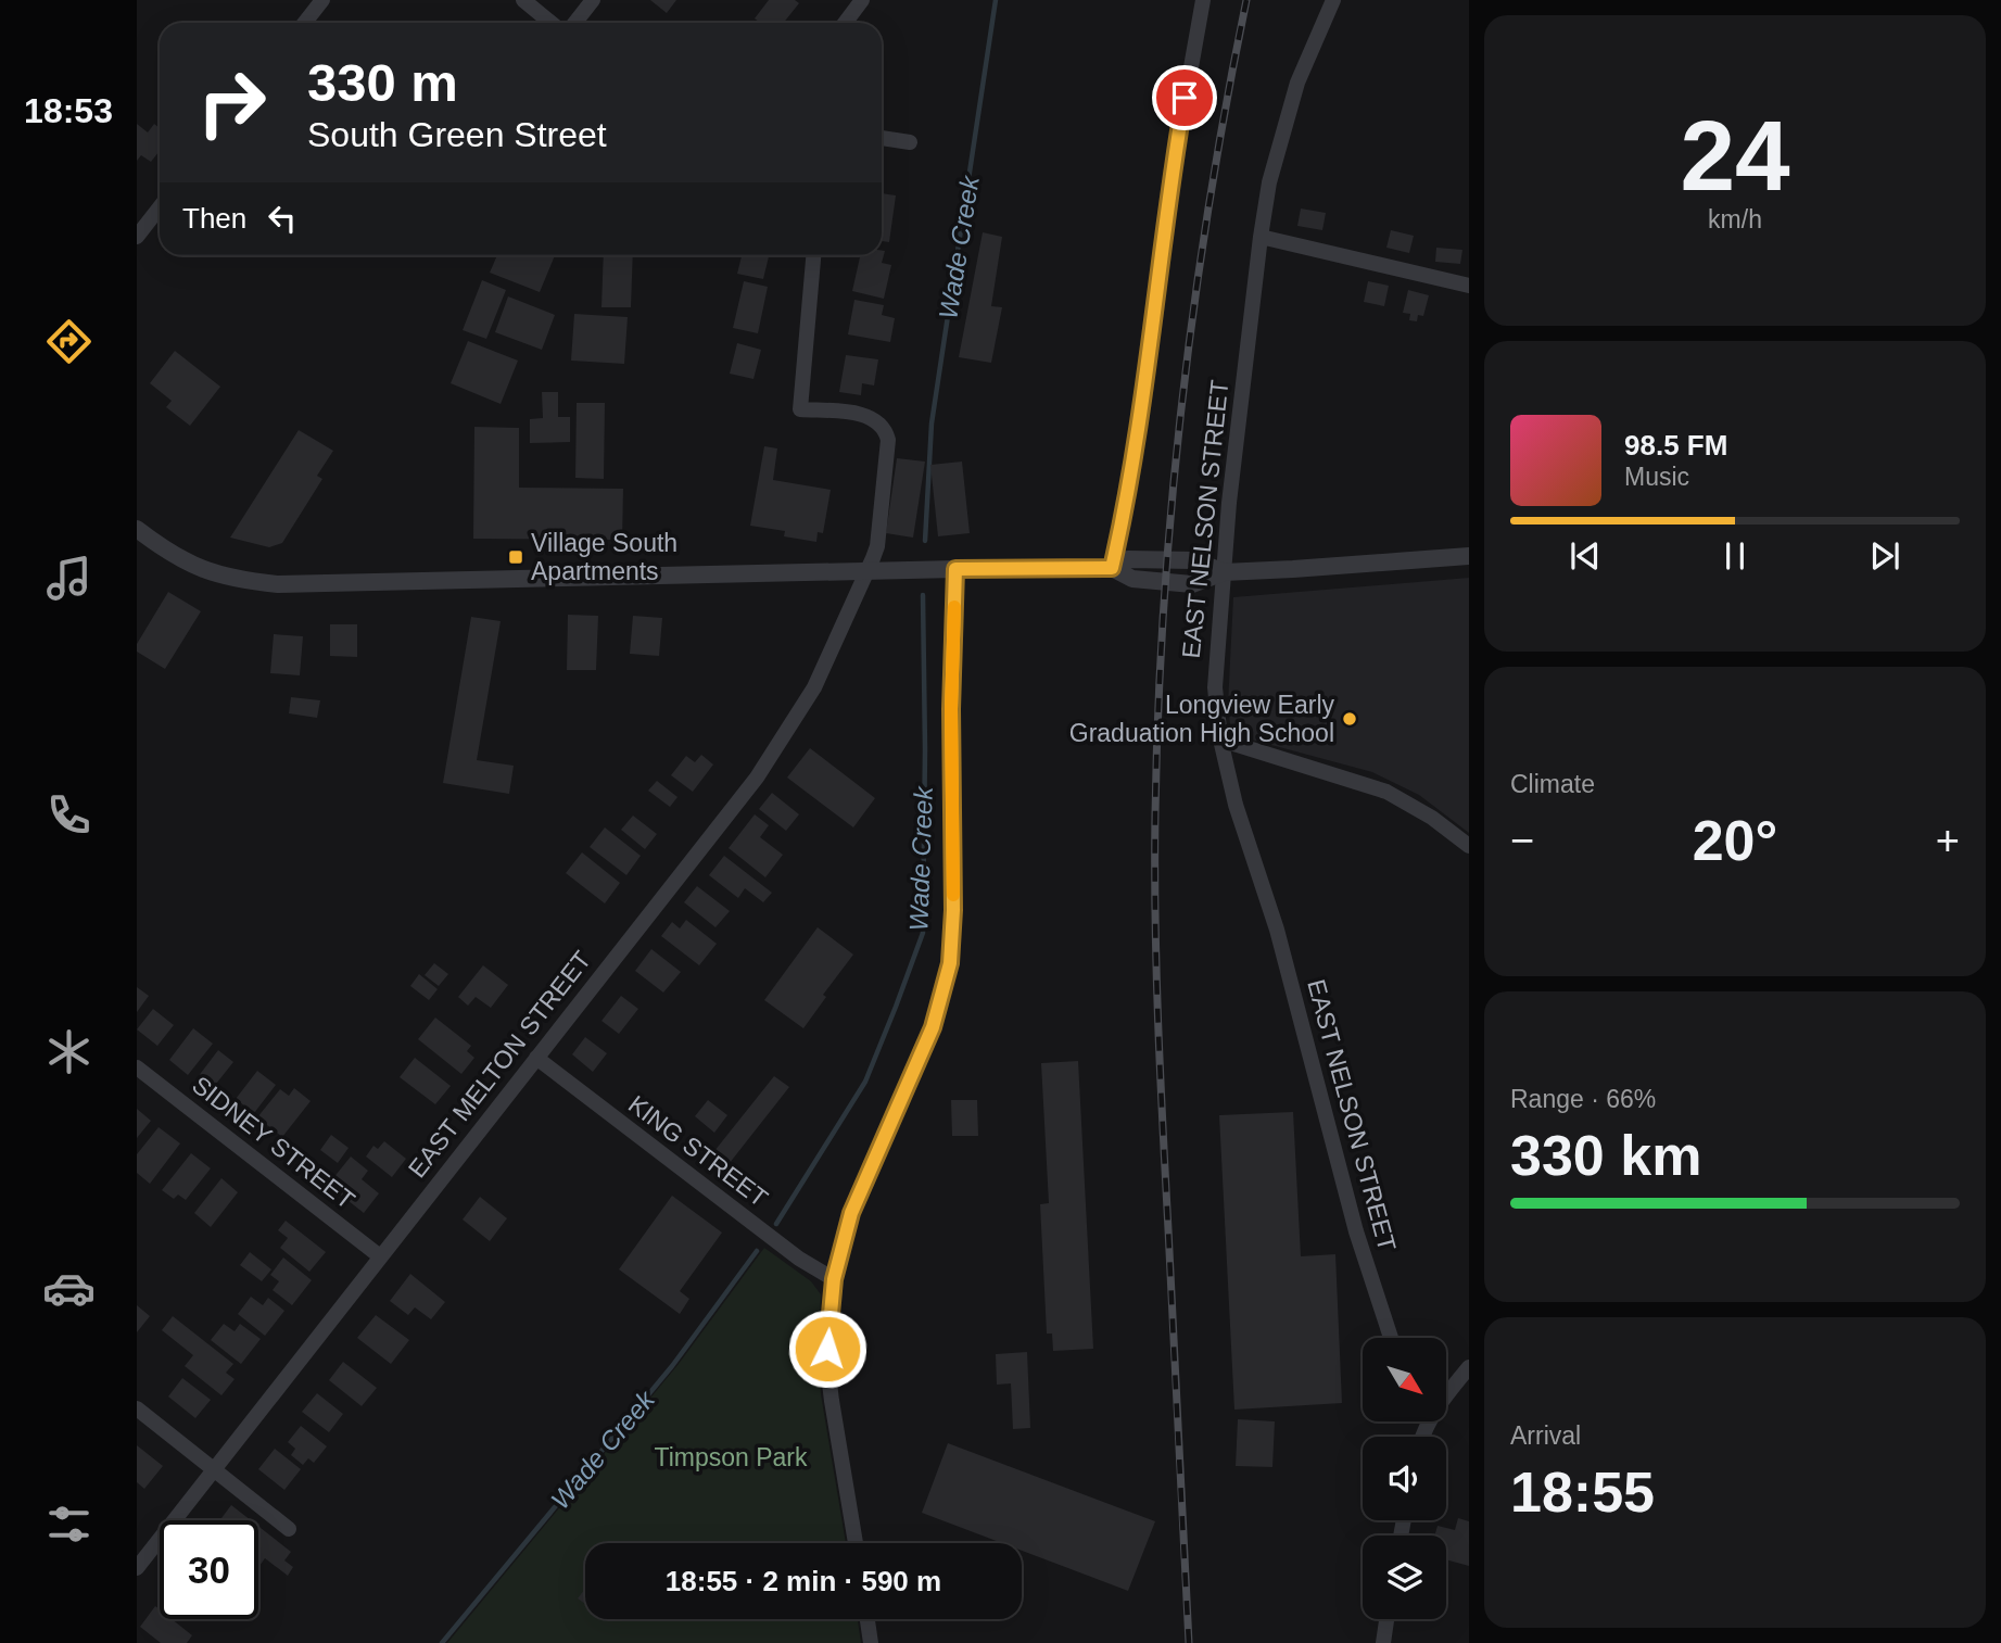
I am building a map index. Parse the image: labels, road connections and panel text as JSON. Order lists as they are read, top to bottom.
{
  "streets": {
    "street": [
      "EAST NELSON STREET",
      "EAST MELTON STREET",
      "SIDNEY STREET",
      "KING STREET"
    ]
  },
  "crossings": [
    ["EAST MELTON STREET", "SIDNEY STREET"],
    ["EAST MELTON STREET", "KING STREET"]
  ],
  "water": ["Wade Creek"],
  "parks": ["Timpson Park"],
  "places": {
    "transit": ["Village South Apartments"],
    "other": ["Longview Early Graduation High School"]
  },
  "north": "bottom right",
  "page": {
    "tabs": "18:53",
    "tile": [
      ["24", "km/h"],
      "Climate",
      ["Range · 66%", "330 km"],
      ["Arrival", "18:55"]
    ],
    "turn": ["330 m", "South Green Street"],
    "then": "Then",
    "song": ["98.5 FM", "Music"],
    "heat": ["−", "20°", "+"],
    "limit": "30",
    "trip": "18:55 · 2 min · 590 m"
  }
}
